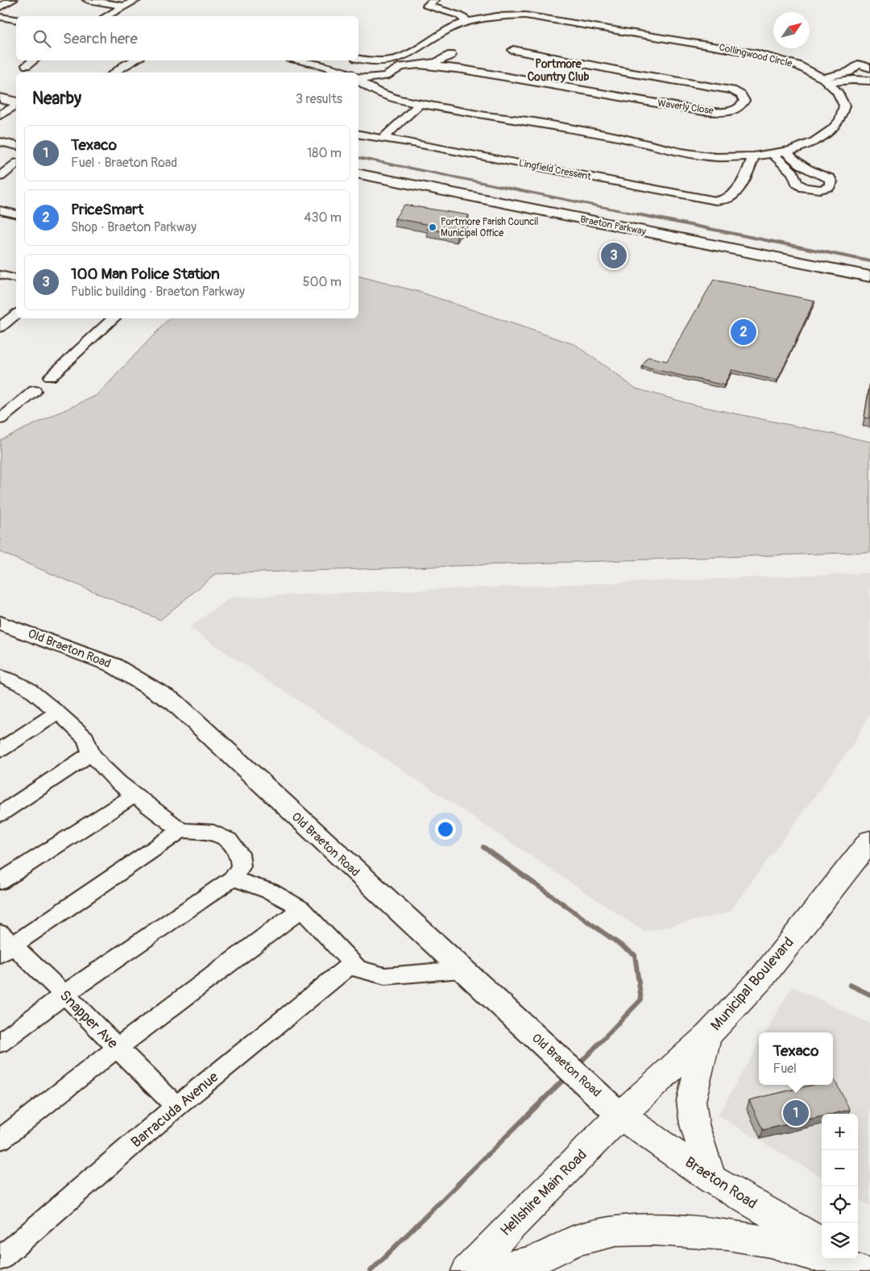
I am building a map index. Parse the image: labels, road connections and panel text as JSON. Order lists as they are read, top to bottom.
{
  "streets": {
    "main road": ["Municipal Boulevard", "Braeton Road", "Hellshire Main Road"],
    "street": [
      "Collingwood Circle",
      "Waverly Close",
      "Lingfield Cressent",
      "Braeton Parkway",
      "Old Braeton Road",
      "Snapper Ave",
      "Barracuda Avenue"
    ]
  },
  "crossings": [
    ["Collingwood Circle", "Waverly Close"],
    ["Collingwood Circle", "Lingfield Cressent"],
    ["Old Braeton Road", "Municipal Boulevard"],
    ["Old Braeton Road", "Braeton Road"],
    ["Old Braeton Road", "Hellshire Main Road"],
    ["Municipal Boulevard", "Braeton Road"],
    ["Municipal Boulevard", "Hellshire Main Road"],
    ["Snapper Ave", "Barracuda Avenue"],
    ["Braeton Road", "Hellshire Main Road"]
  ],
  "districts": ["Portmore Country Club"],
  "places": ["Portmore Parish Council Municipal Office"],
  "north": "top right",
  "page": {
    "search": "Search here",
    "heading": ["Nearby", "3 results"],
    "list": [
      {
        "mark": "1",
        "name": "Texaco",
        "note": "Fuel · Braeton Road",
        "value": "180 m"
      },
      {
        "mark": "2",
        "name": "PriceSmart",
        "note": "Shop · Braeton Parkway",
        "value": "430 m"
      },
      {
        "mark": "3",
        "name": "100 Man Police Station",
        "note": "Public building · Braeton Parkway",
        "value": "500 m"
      }
    ],
    "pins": ["3", "2", "1"],
    "popup": ["Texaco", "Fuel"],
    "map_buttons": ["+", "−"]
  }
}
